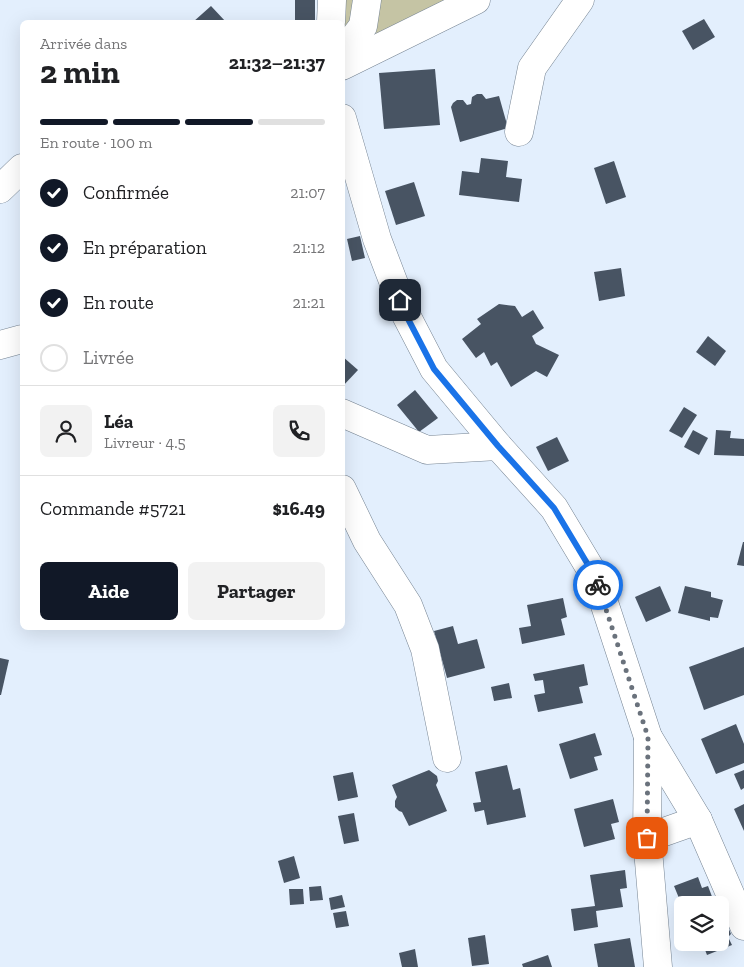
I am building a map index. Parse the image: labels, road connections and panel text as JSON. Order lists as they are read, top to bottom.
{
  "page": {
    "heading": ["2 min", "Arrivée dans", "21:32–21:37"],
    "panel": [
      "Léa",
      "Livreur · 4.5",
      "Commande #5721",
      "$16.49"
    ],
    "bar": "En route · 100 m",
    "list": [
      ["Confirmée", "21:07"],
      ["En préparation", "21:12"],
      ["En route", "21:21"],
      "Livrée"
    ],
    "buttons": ["Aide", "Partager"]
  }
}
